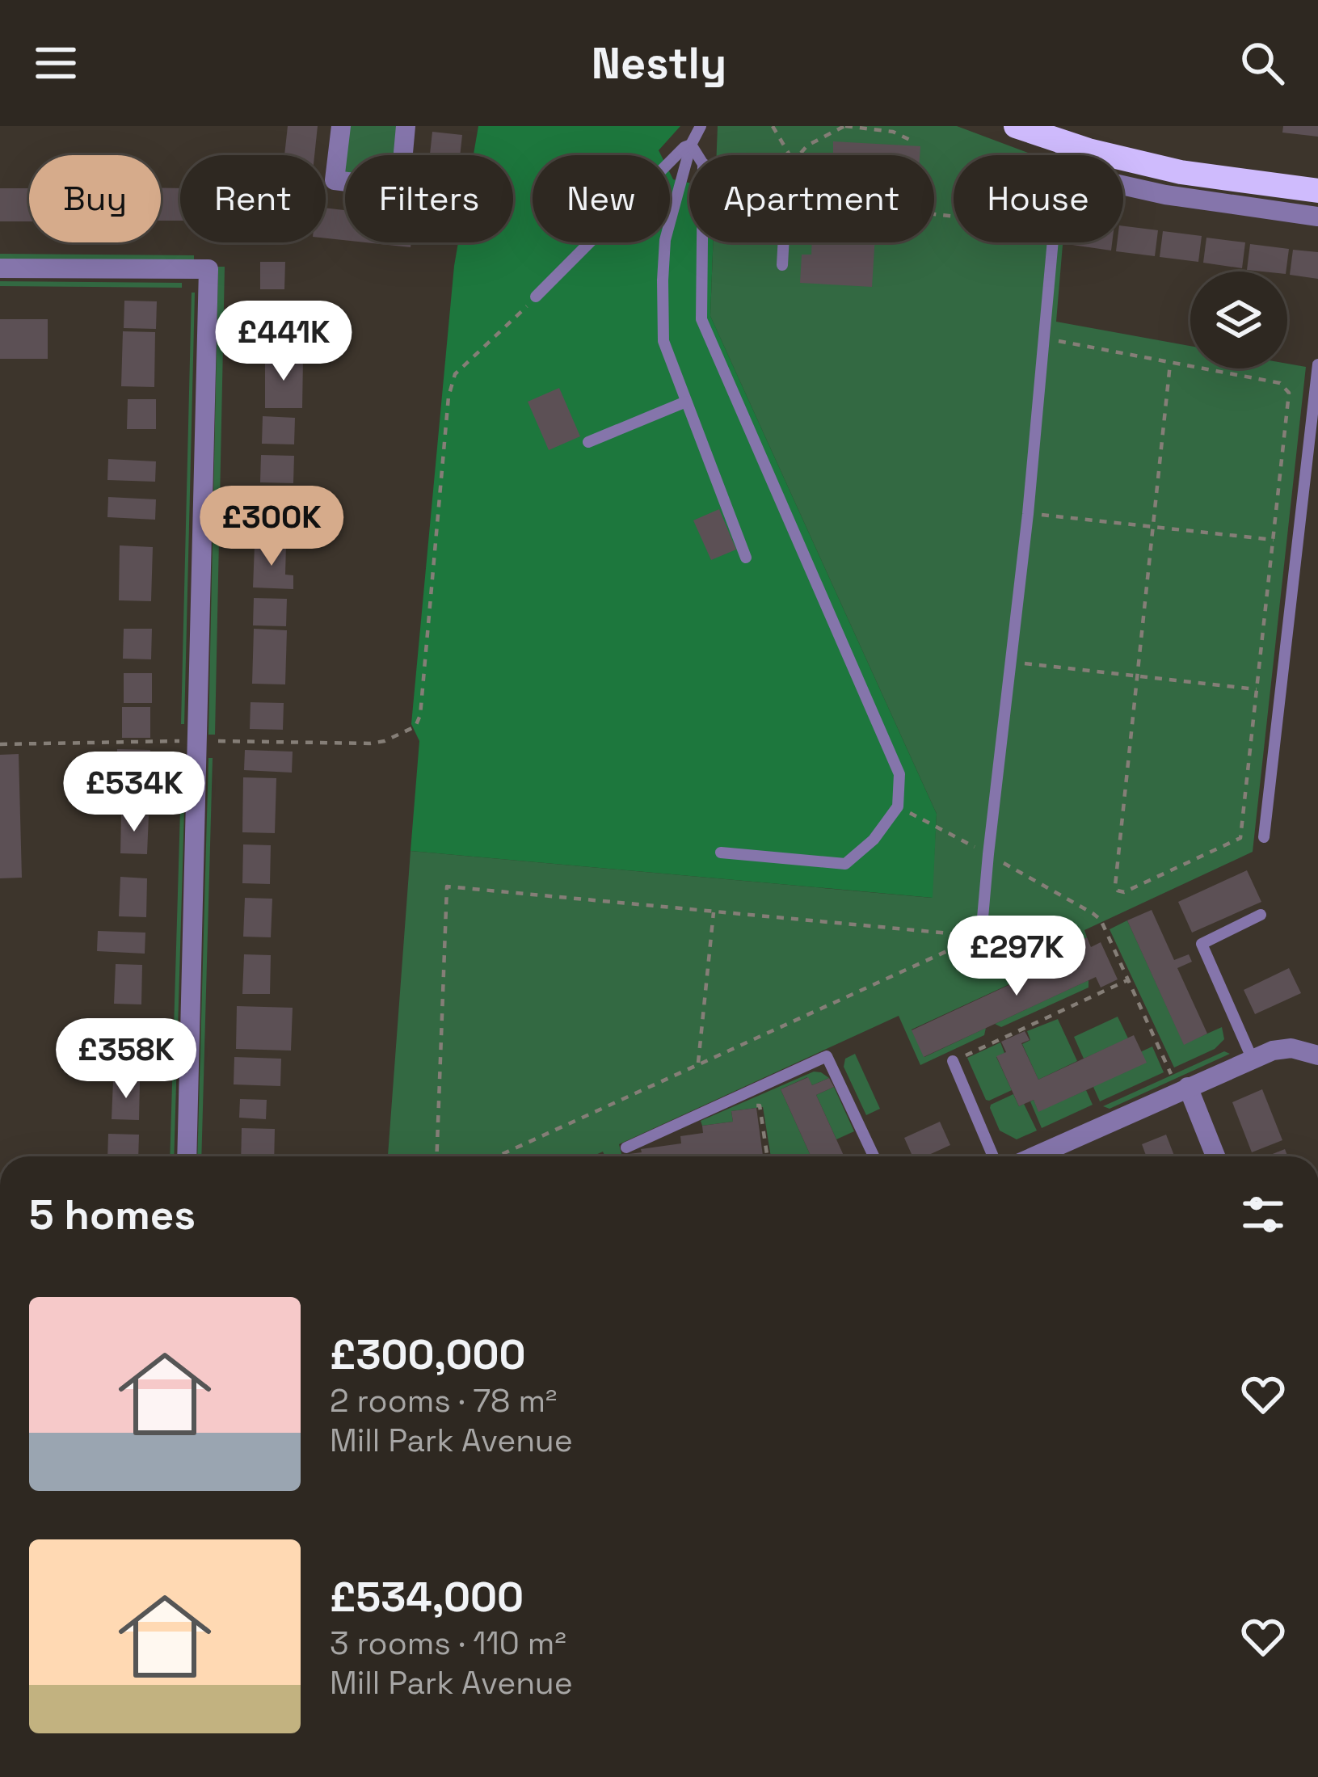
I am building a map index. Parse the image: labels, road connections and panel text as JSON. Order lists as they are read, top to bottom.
{
  "page": {
    "header": "Nestly",
    "chip": [
      "Buy",
      "Rent",
      "Filters",
      "New",
      "Apartment",
      "House"
    ],
    "price": [
      "£441K",
      "£300K",
      "£534K",
      "£297K",
      "£358K"
    ],
    "heading": "5 homes",
    "list": [
      {
        "name": "£300,000",
        "note": "2 rooms · 78 m² · Mill Park Avenue"
      },
      {
        "name": "£534,000",
        "note": "3 rooms · 110 m² · Mill Park Avenue"
      }
    ]
  }
}
